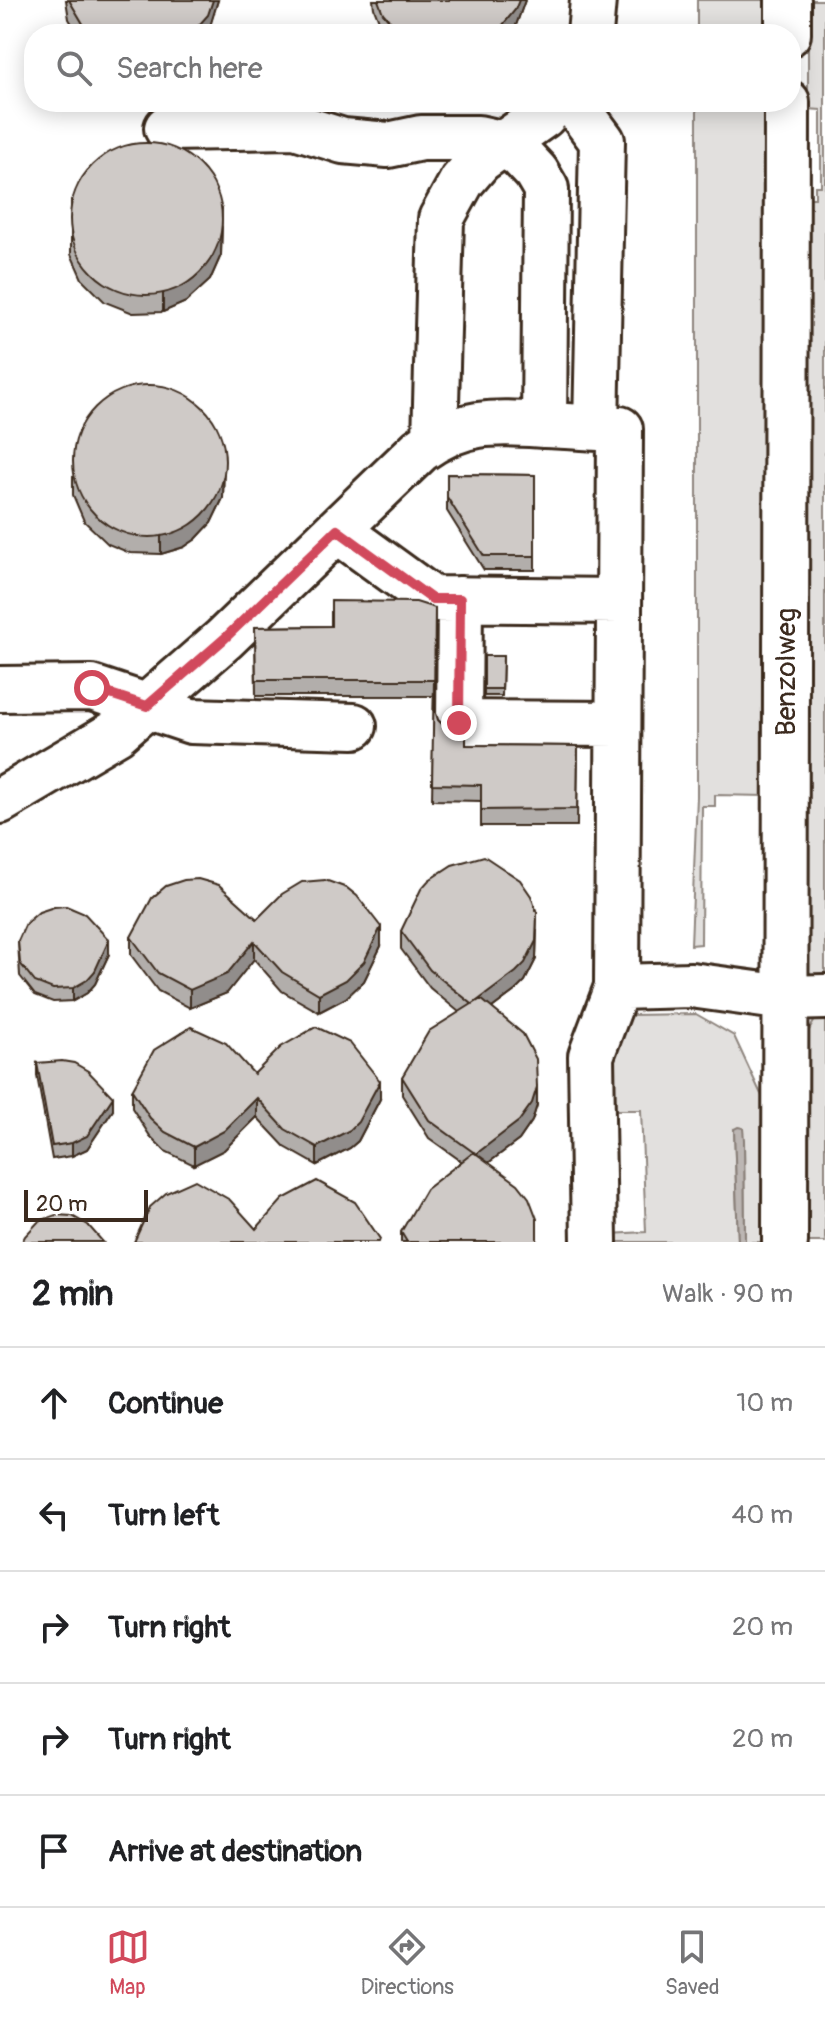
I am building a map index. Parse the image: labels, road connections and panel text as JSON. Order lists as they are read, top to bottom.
{
  "streets": {
    "street": ["Benzolweg"]
  },
  "scale_bar": "20 m",
  "page": {
    "search": "Search here",
    "scale": "20 m",
    "heading": ["2 min", "Walk · 90 m"],
    "list": [
      ["Continue", "10 m"],
      ["Turn left", "40 m"],
      ["Turn right", "20 m"],
      ["Turn right", "20 m"],
      "Arrive at destination"
    ],
    "nav": ["Map", "Directions", "Saved"]
  }
}
